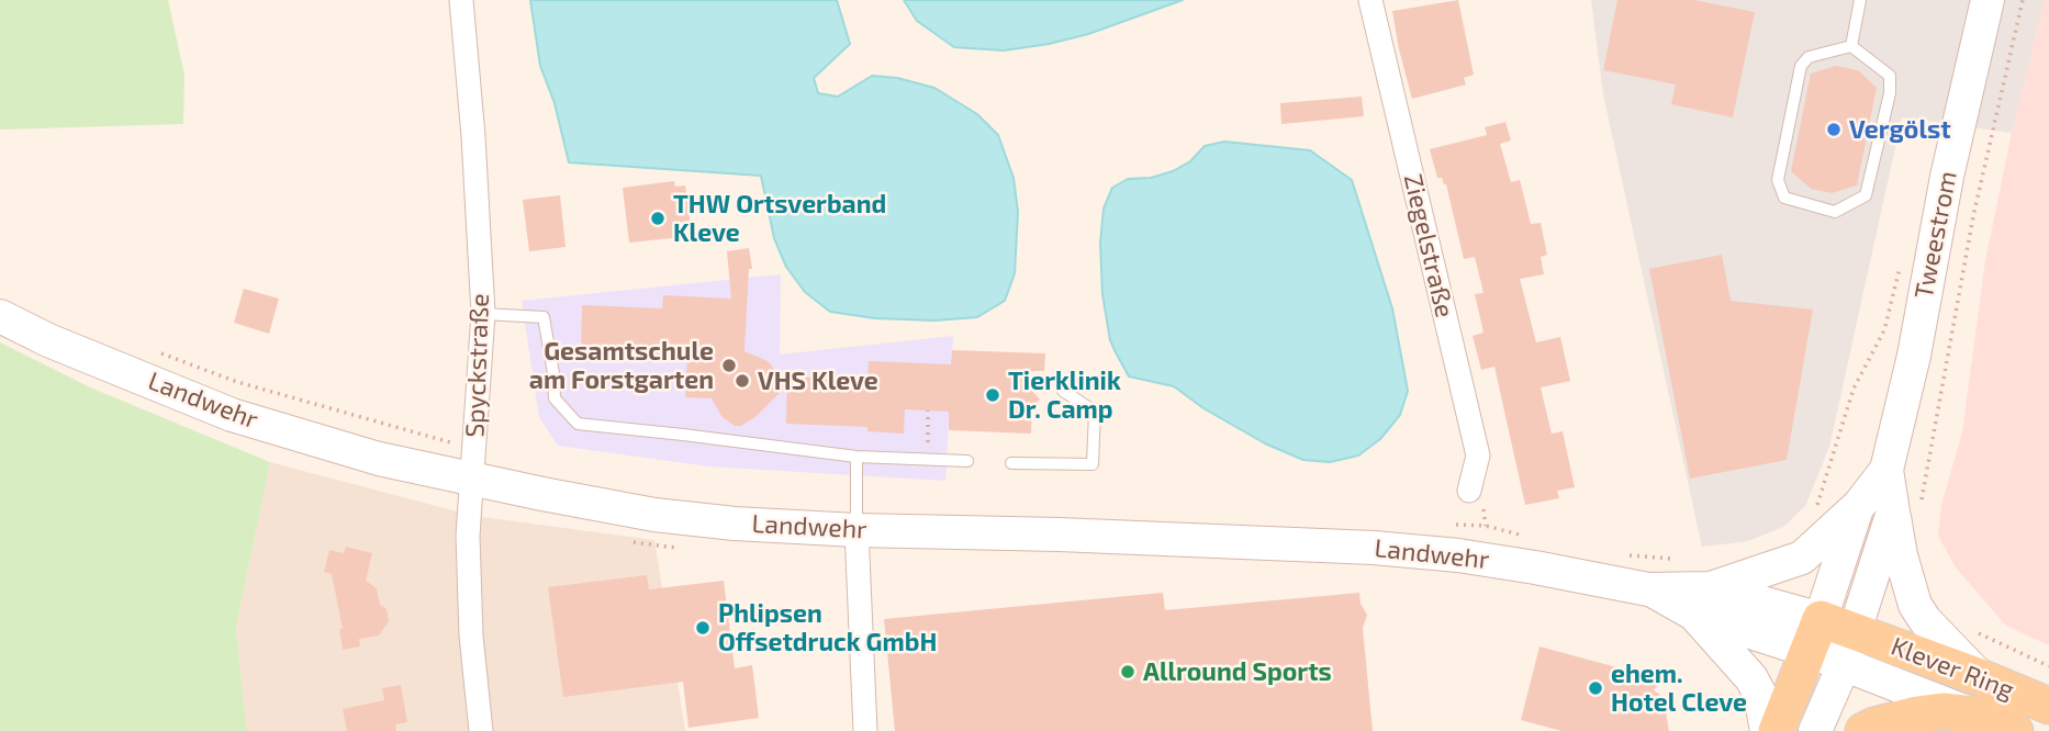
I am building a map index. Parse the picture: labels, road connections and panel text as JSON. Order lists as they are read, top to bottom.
{
  "streets": {
    "main road": ["Tweestrom", "Landwehr", "Klever Ring"],
    "street": ["Ziegelstraße", "Spyckstraße"]
  },
  "crossings": [
    ["Tweestrom", "Landwehr"],
    ["Tweestrom", "Klever Ring"],
    ["Spyckstraße", "Landwehr"],
    ["Landwehr", "Klever Ring"]
  ],
  "places": [
    "Vergölst",
    "THW Ortsverband Kleve",
    "Gesamtschule am Forstgarten",
    "VHS Kleve",
    "Tierklinik Dr. Camp",
    "Phlipsen Offsetdruck GmbH",
    "Allround Sports",
    "ehem. Hotel Cleve"
  ]
}
